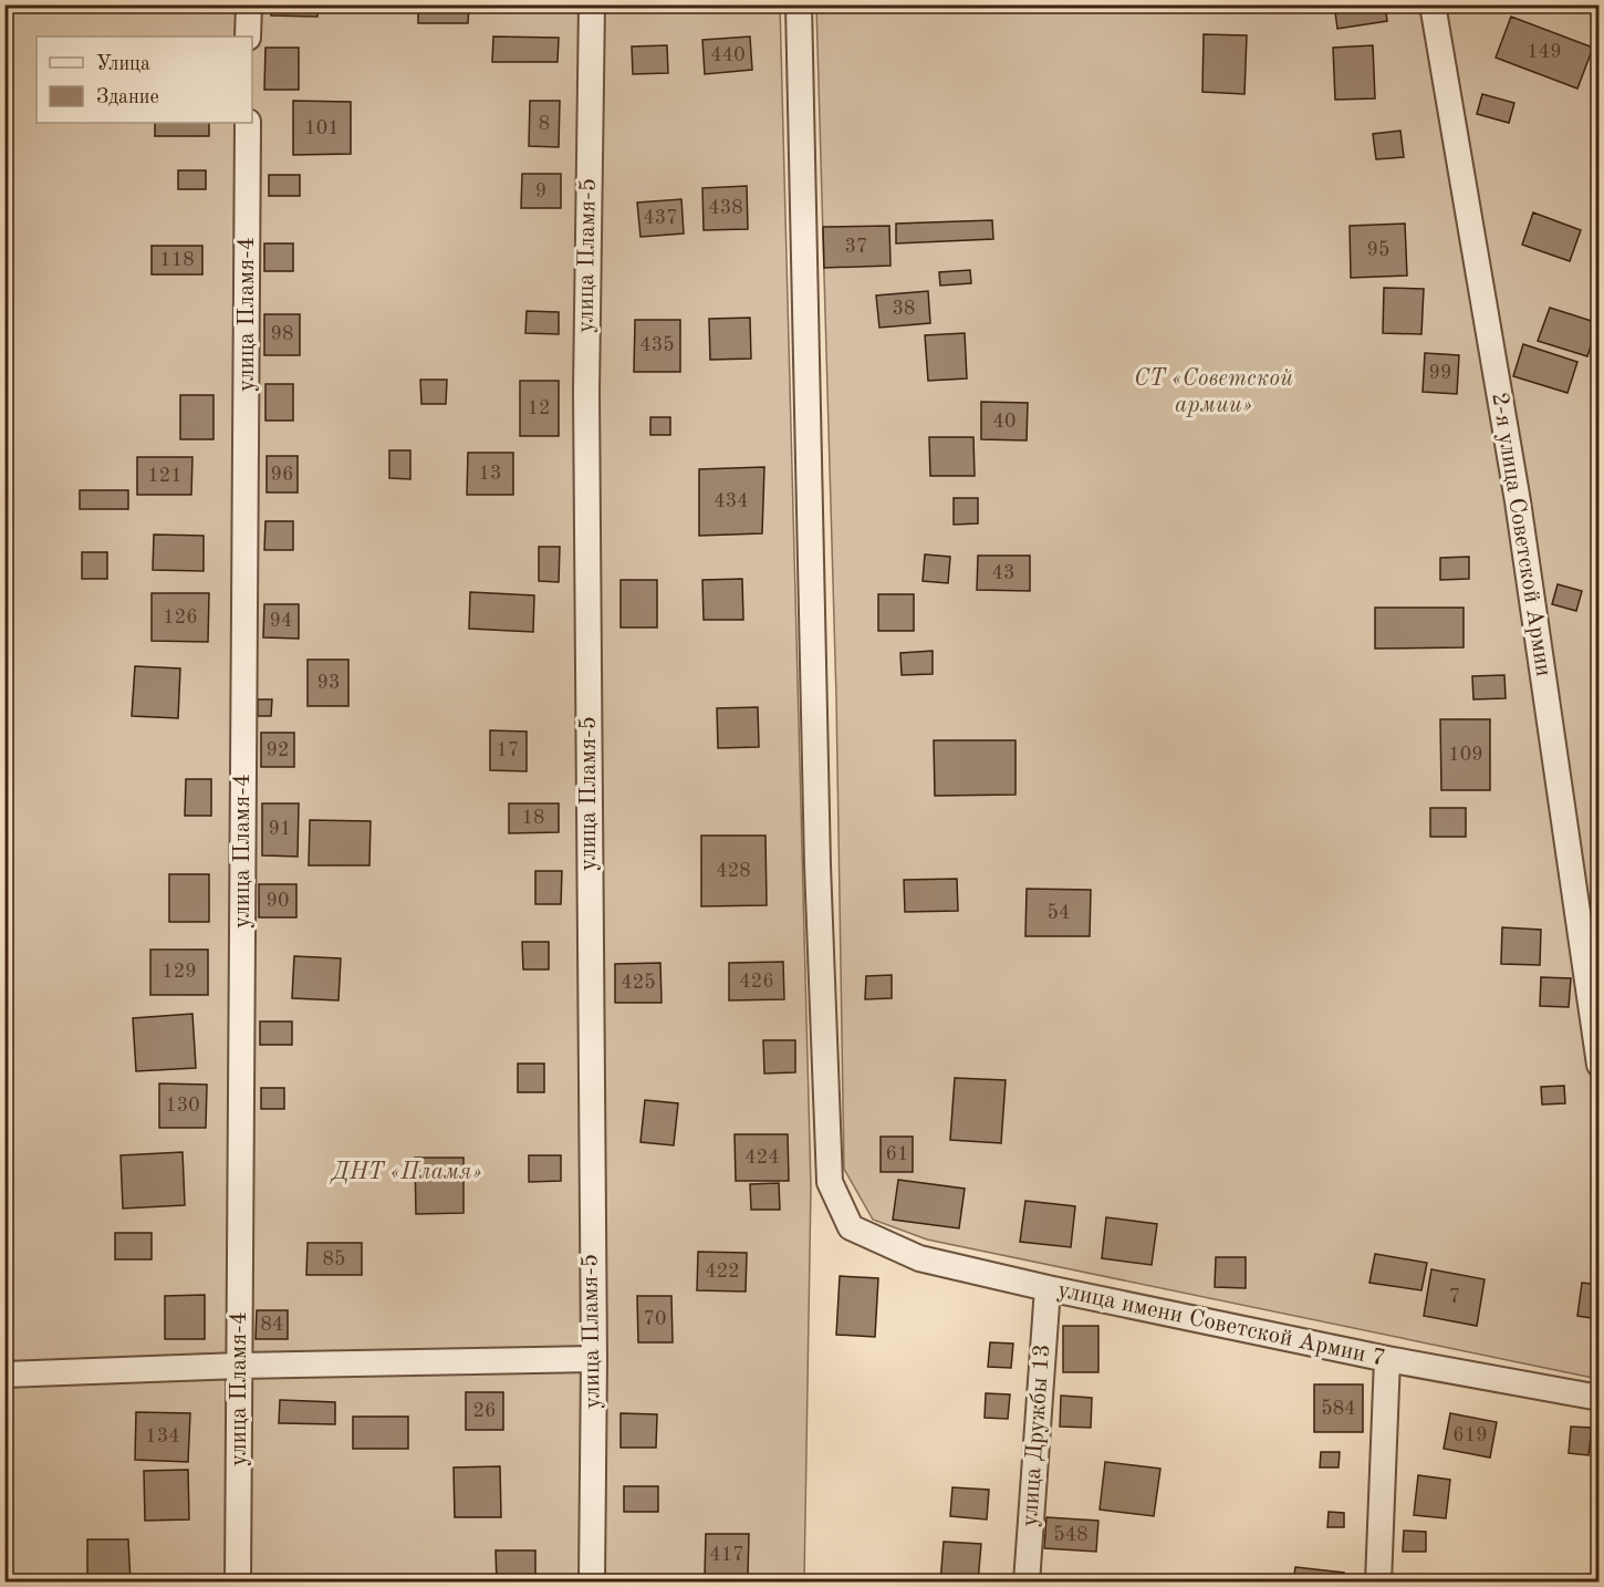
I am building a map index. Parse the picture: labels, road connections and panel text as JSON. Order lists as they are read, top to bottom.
{
  "streets": {
    "street": [
      "улица Пламя-5",
      "улица Пламя-4",
      "2-я улица Советской Армии",
      "улица имени Советской Армии 7",
      "улица Дружбы 13"
    ]
  },
  "crossings": [
    ["улица имени Советской Армии 7", "улица Дружбы 13"]
  ],
  "parks": ["СТ «Советской армии»", "ДНТ «Пламя»"],
  "house_numbers": [
    "149",
    "440",
    "8",
    "101",
    "9",
    "438",
    "437",
    "37",
    "95",
    "118",
    "38",
    "98",
    "435",
    "99",
    "12",
    "40",
    "13",
    "96",
    "121",
    "434",
    "43",
    "126",
    "94",
    "93",
    "92",
    "17",
    "109",
    "18",
    "91",
    "428",
    "90",
    "54",
    "129",
    "426",
    "425",
    "130",
    "61",
    "424",
    "85",
    "422",
    "7",
    "70",
    "84",
    "584",
    "26",
    "619",
    "134",
    "548",
    "417"
  ],
  "legend": ["Улица", "Здание"]
}
